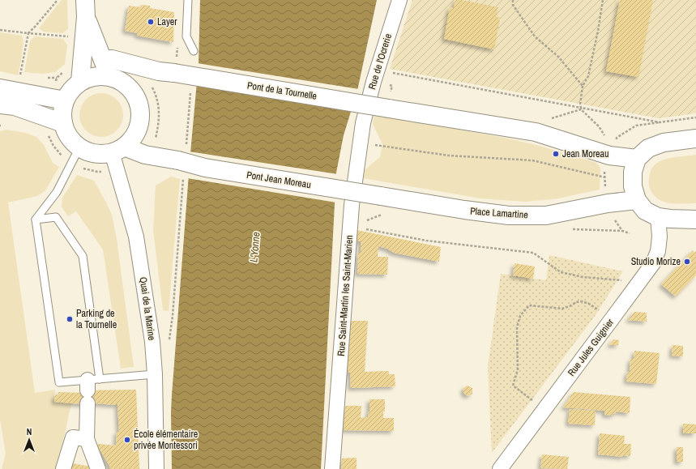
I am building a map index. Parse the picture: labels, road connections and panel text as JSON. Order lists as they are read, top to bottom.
{
  "streets": {
    "main road": ["Pont de la Tournelle", "Pont Jean Moreau", "Place Lamartine"],
    "street": [
      "Rue de l'Ocrerie",
      "Rue Saint-Martin les Saint-Marien",
      "Quai de la Marine",
      "Rue Jules Guignier"
    ]
  },
  "crossings": [
    ["Rue de l'Ocrerie", "Rue Saint-Martin les Saint-Marien"],
    ["Pont Jean Moreau", "Place Lamartine"],
    ["Pont Jean Moreau", "Quai de la Marine"]
  ],
  "water": ["L'Yonne"],
  "places": [
    "Layer",
    "Jean Moreau",
    "Studio Morize",
    "Parking de la Tournelle",
    "École élémentaire privée Montessori"
  ],
  "north": "top"
}
